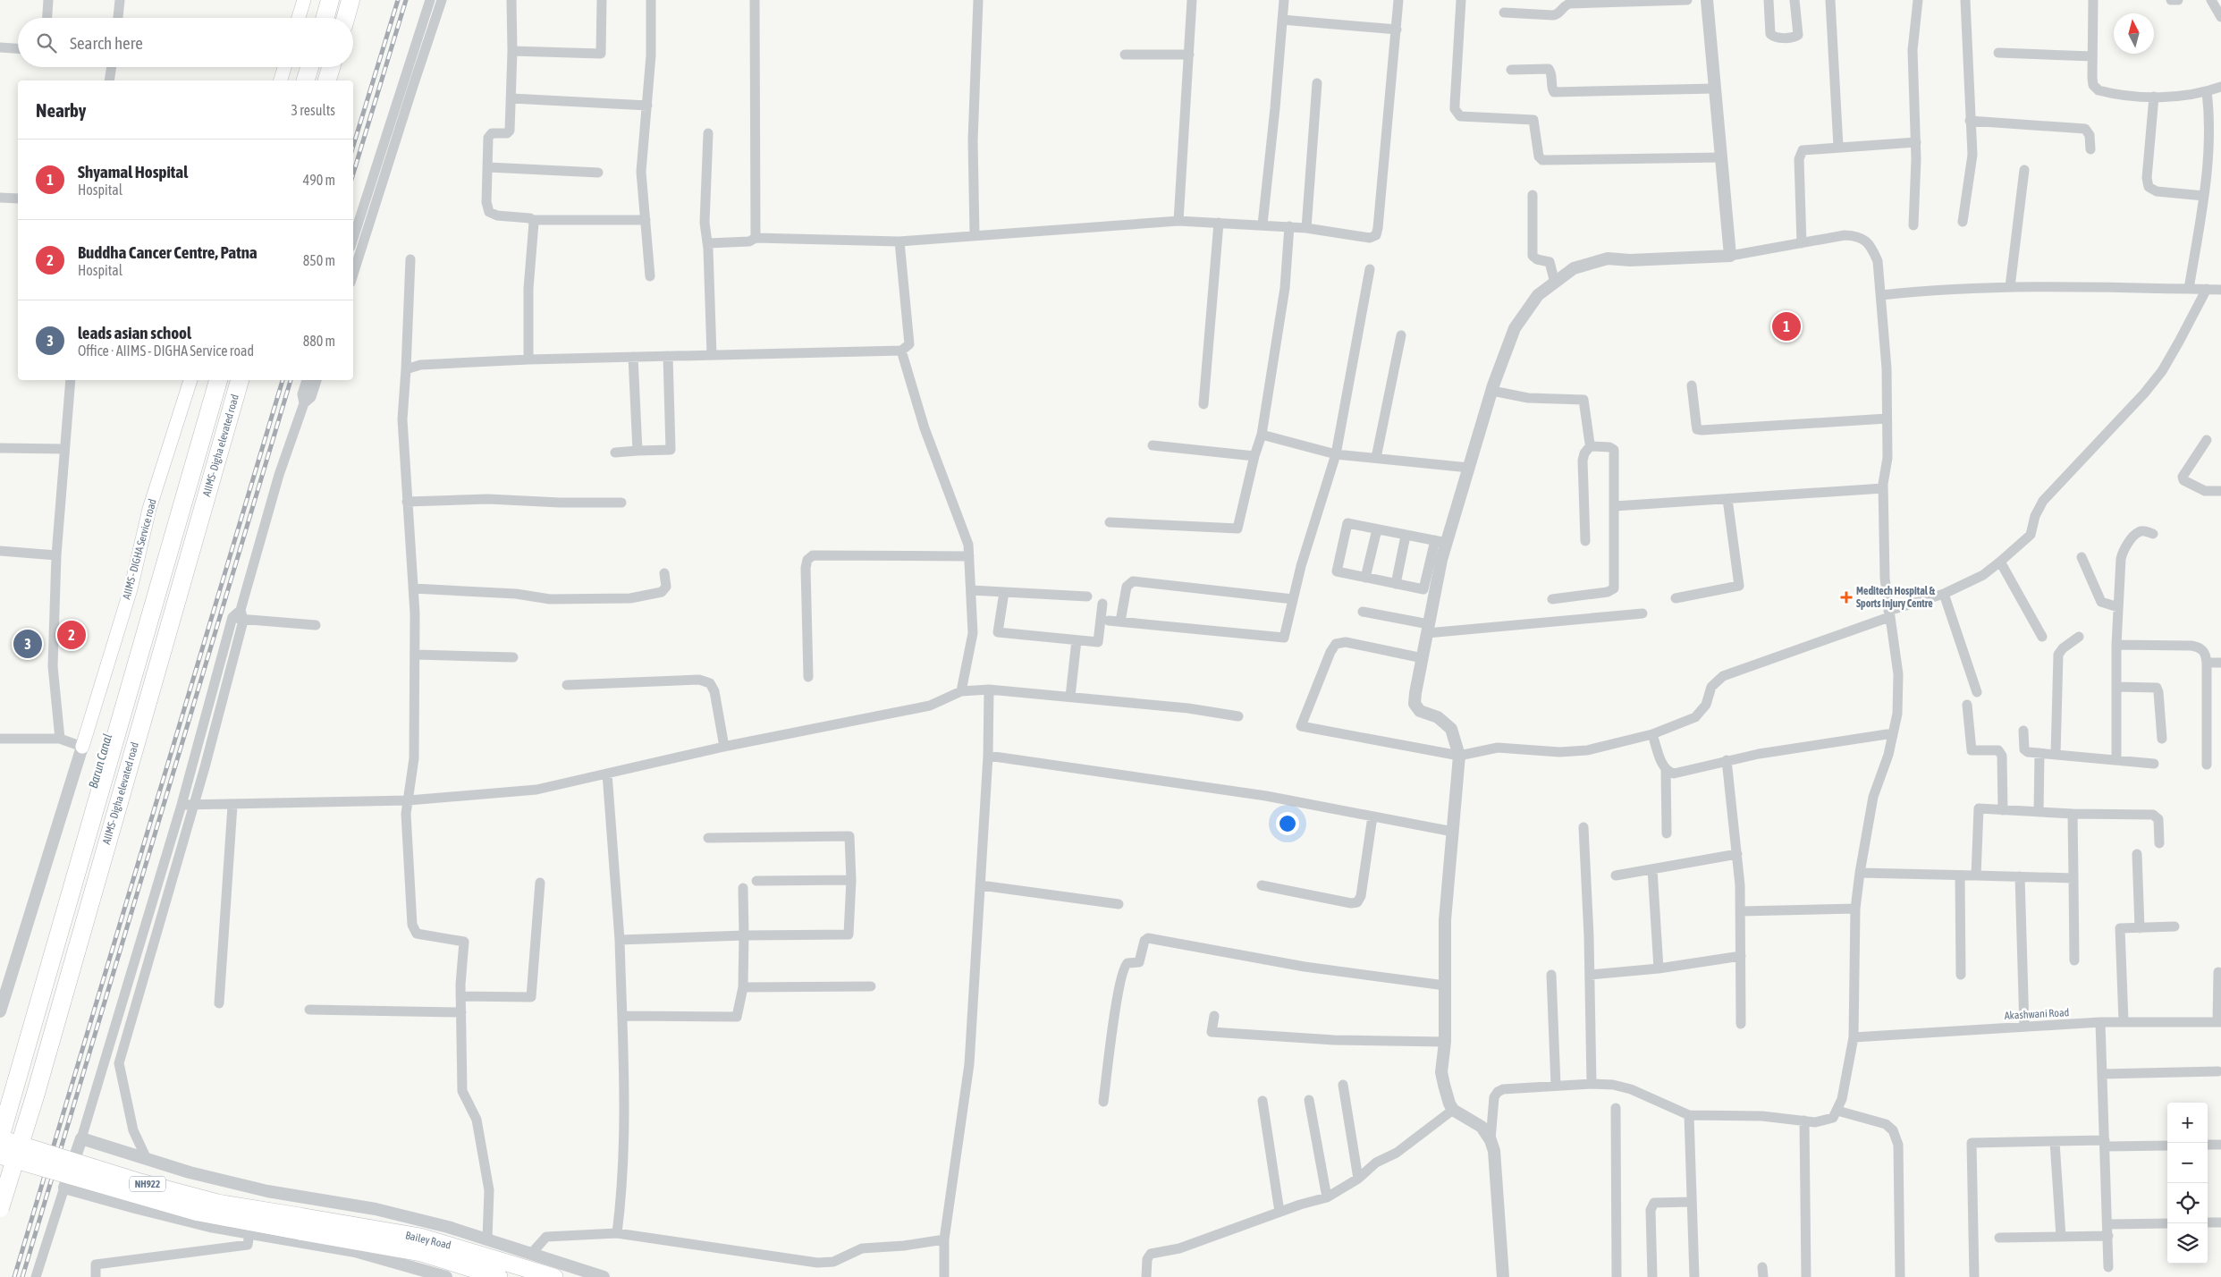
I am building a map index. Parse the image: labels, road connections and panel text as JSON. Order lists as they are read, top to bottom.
{
  "streets": {
    "highway": ["AIIMS- Digha elevated road", "NH922", "Bailey Road"],
    "main road": ["AIIMS - DIGHA Service road"],
    "street": ["Akashwani Road"]
  },
  "crossings": [
    ["AIIMS- Digha elevated road", "NH922"],
    ["NH922", "Bailey Road"]
  ],
  "water": ["Barun Canal"],
  "places": {
    "health": ["Meditech Hospital & Sports Injury Centre"]
  },
  "north": "top",
  "page": {
    "search": "Search here",
    "heading": ["Nearby", "3 results"],
    "list": [
      {
        "mark": "1",
        "name": "Shyamal Hospital",
        "note": "Hospital",
        "value": "490 m"
      },
      {
        "mark": "2",
        "name": "Buddha Cancer Centre, Patna",
        "note": "Hospital",
        "value": "850 m"
      },
      {
        "mark": "3",
        "name": "leads asian school",
        "note": "Office · AIIMS - DIGHA Service road",
        "value": "880 m"
      }
    ],
    "pins": ["1", "2", "3"],
    "map_buttons": ["+", "−"]
  }
}
